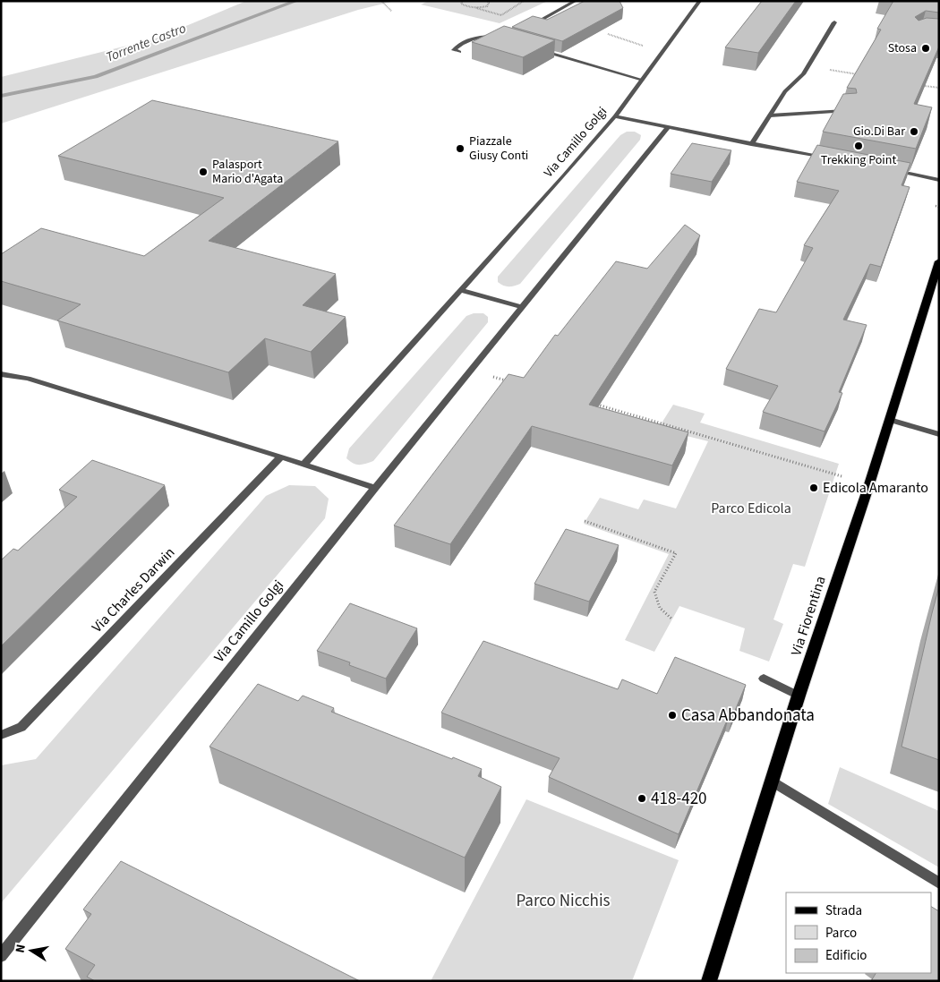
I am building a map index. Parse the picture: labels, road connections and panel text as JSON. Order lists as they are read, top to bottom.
{
  "streets": {
    "main road": ["Via Fiorentina"],
    "street": ["Via Camillo Golgi", "Via Charles Darwin"]
  },
  "water": ["Torrente Castro"],
  "parks": ["Parco Edicola", "Parco Nicchis"],
  "places": [
    "Stosa",
    "Gio.Di Bar",
    "Trekking Point",
    "Piazzale Giusy Conti",
    "Palasport Mario d'Agata",
    "Edicola Amaranto",
    "Casa Abbandonata",
    "418-420"
  ],
  "legend": ["Strada", "Parco", "Edificio"],
  "north": "left"
}
